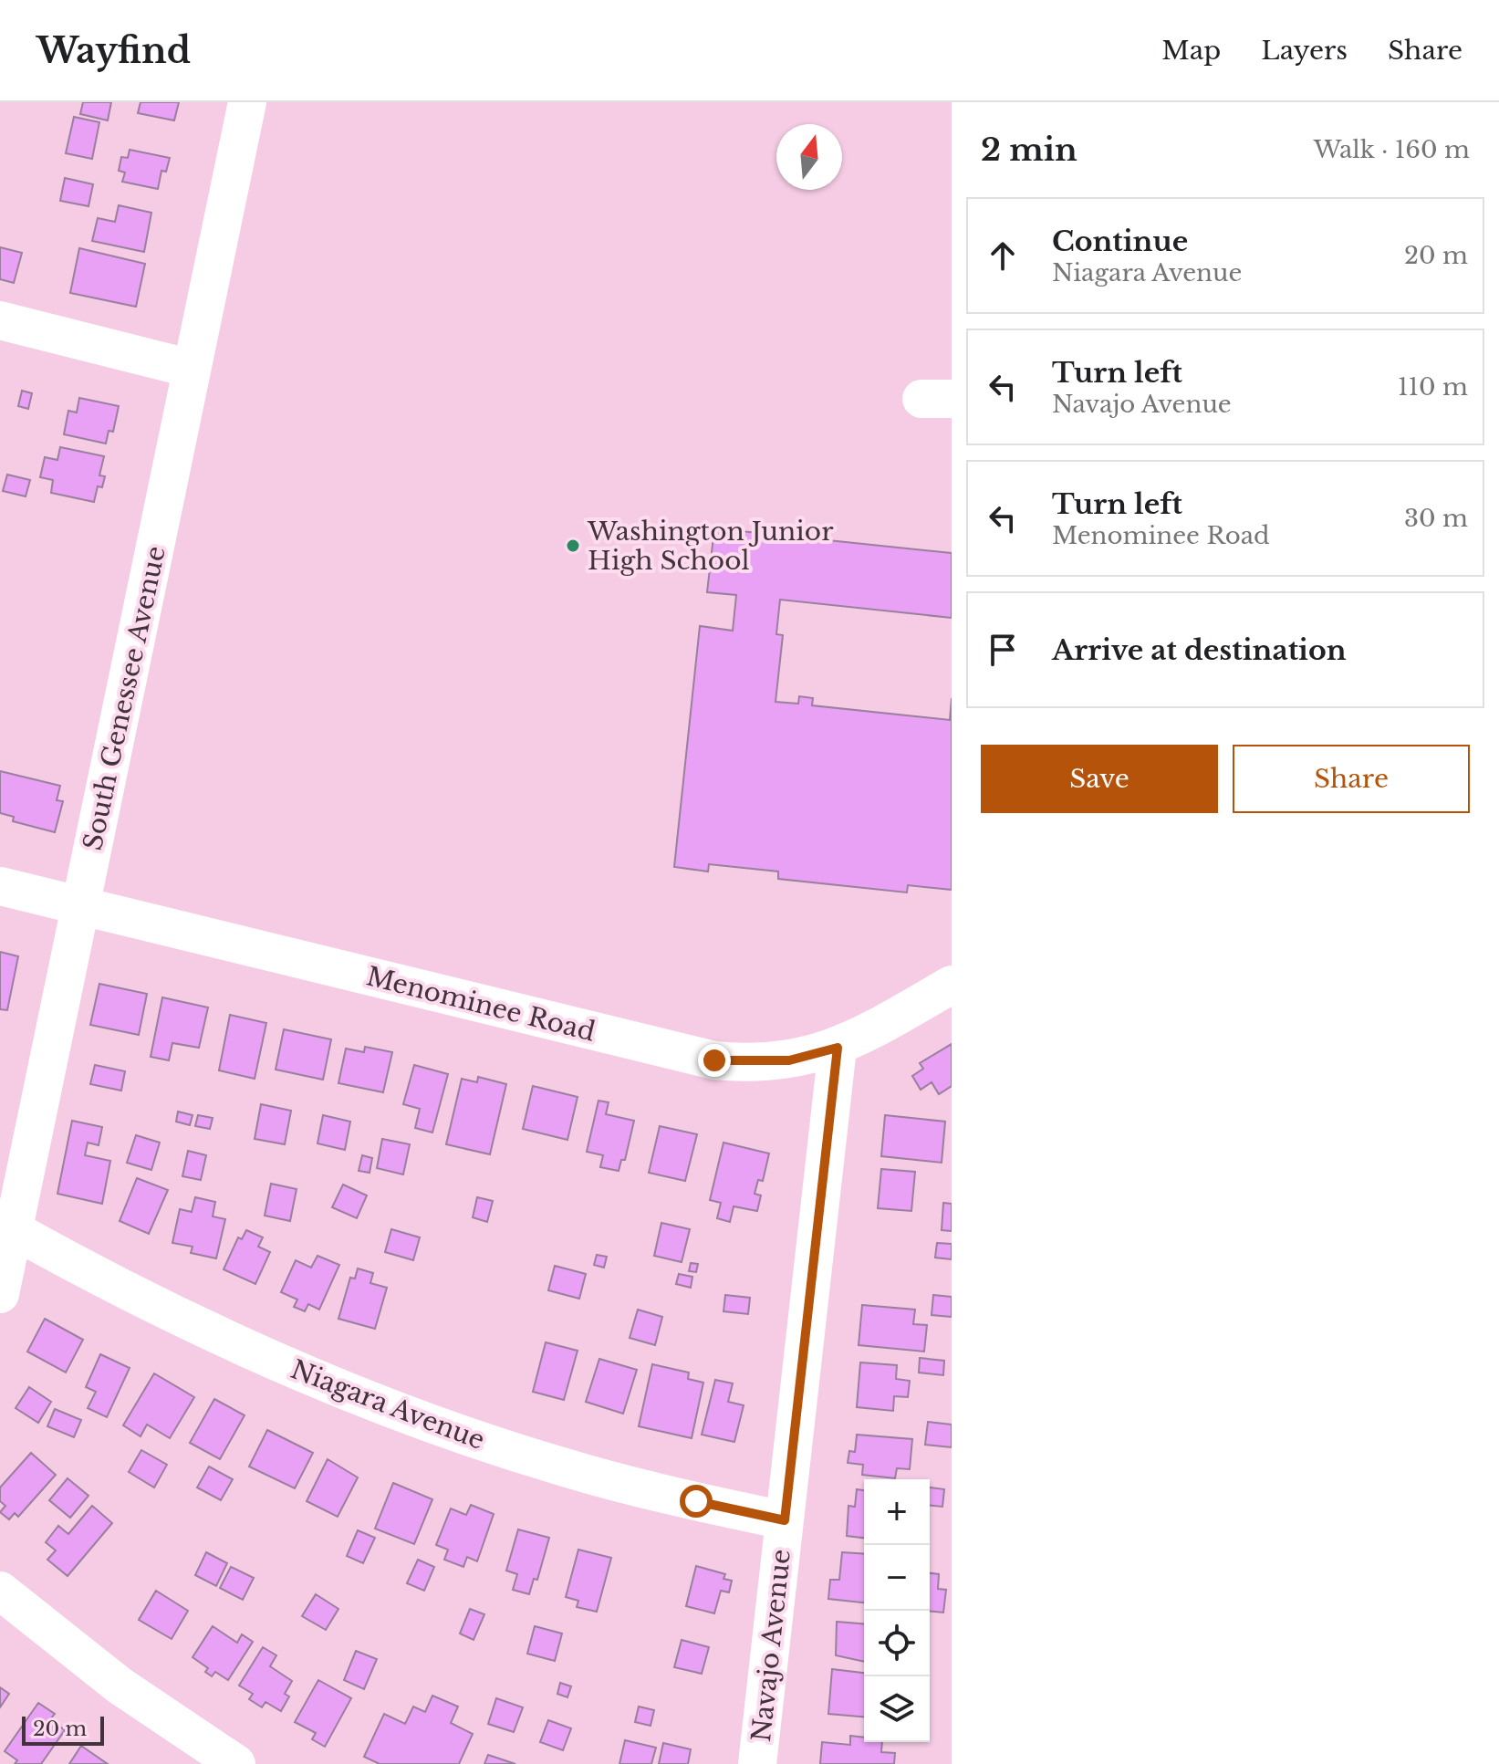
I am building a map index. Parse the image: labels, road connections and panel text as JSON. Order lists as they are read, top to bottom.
{
  "streets": {
    "street": [
      "South Genessee Avenue",
      "Menominee Road",
      "Niagara Avenue",
      "Navajo Avenue"
    ]
  },
  "crossings": [
    ["South Genessee Avenue", "Menominee Road"],
    ["South Genessee Avenue", "Niagara Avenue"],
    ["Menominee Road", "Navajo Avenue"],
    ["Niagara Avenue", "Navajo Avenue"]
  ],
  "places": ["Washington Junior High School"],
  "scale_bar": "20 m",
  "north": "top",
  "page": {
    "header": "Wayfind",
    "nav": ["Map", "Layers", "Share"],
    "heading": ["2 min", "Walk · 160 m"],
    "list": [
      ["Continue", "Niagara Avenue", "20 m"],
      ["Turn left", "Navajo Avenue", "110 m"],
      ["Turn left", "Menominee Road", "30 m"],
      "Arrive at destination"
    ],
    "buttons": ["Save", "Share"],
    "map_buttons": ["+", "−"],
    "scale": "20 m"
  }
}
